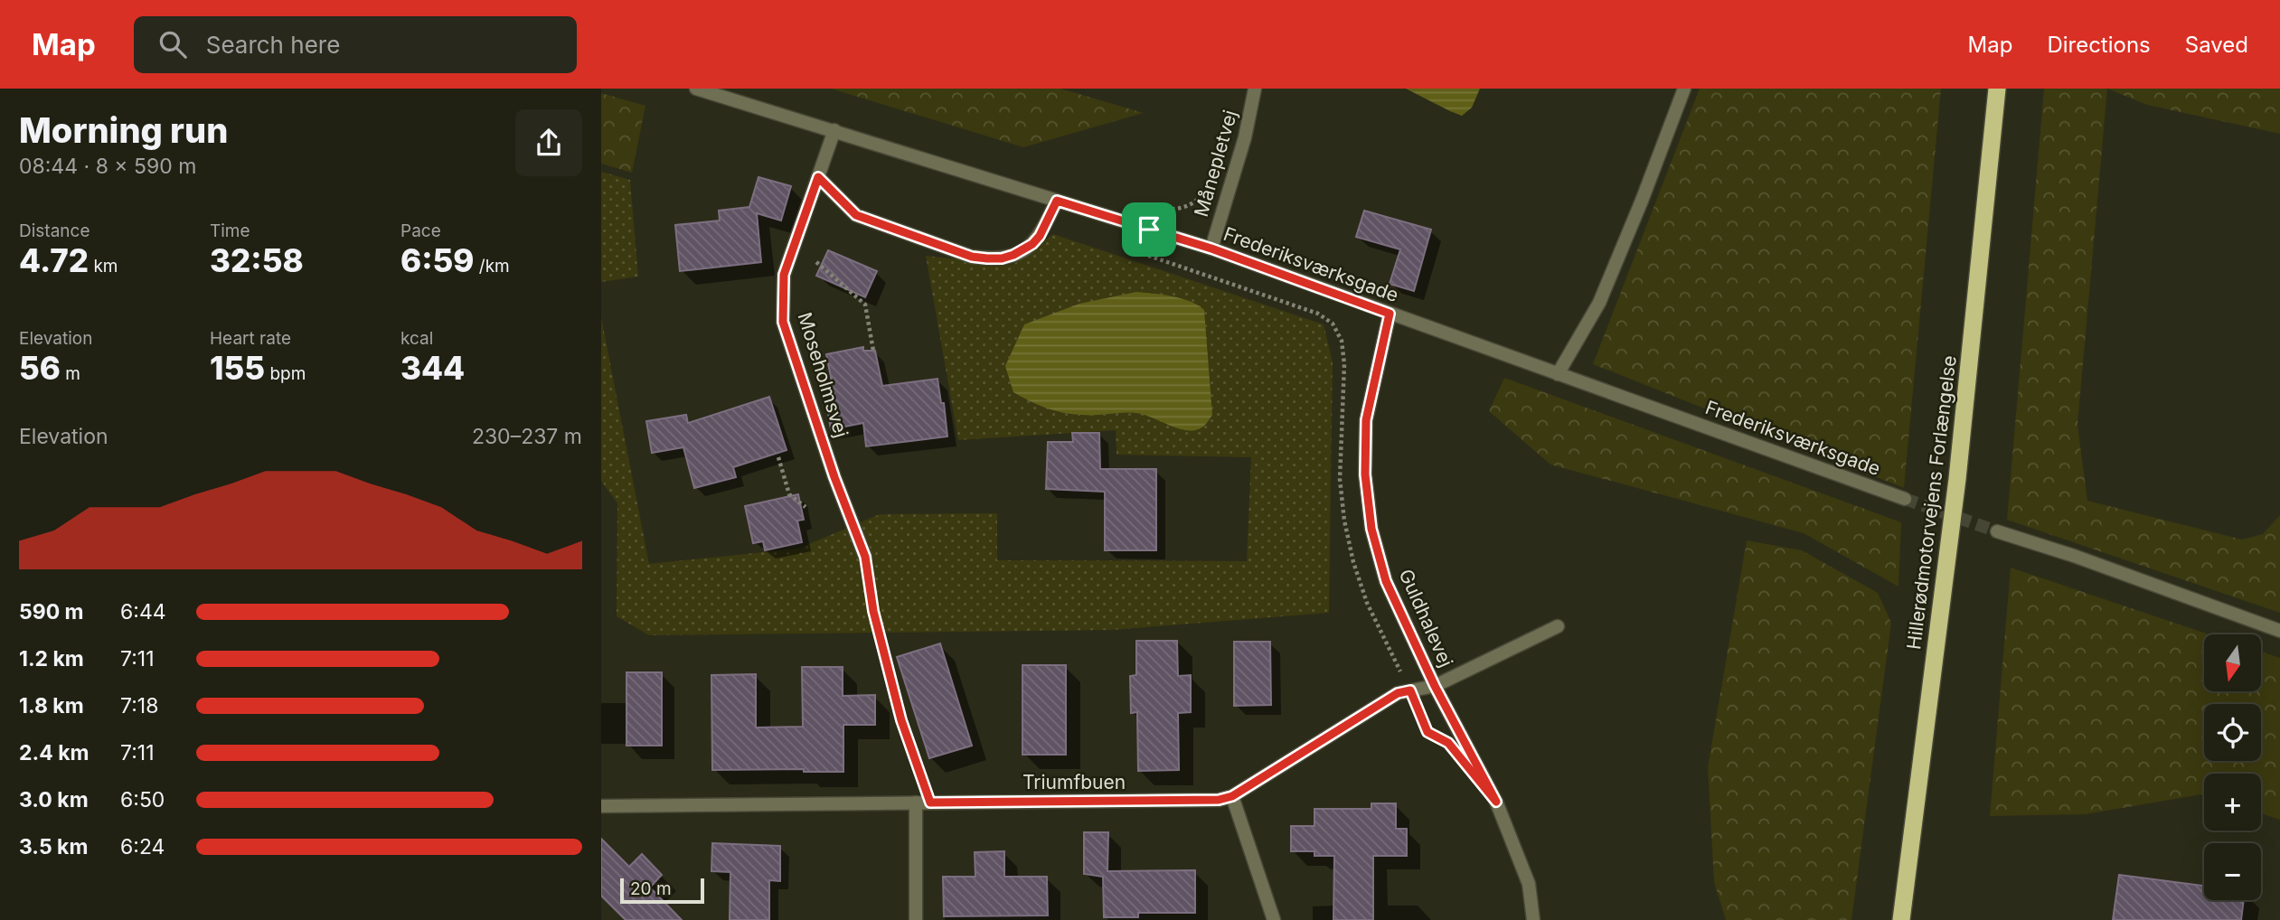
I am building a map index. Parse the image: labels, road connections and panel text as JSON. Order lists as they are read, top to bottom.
{
  "streets": {
    "highway": ["Hillerødmotorvejens Forlængelse"],
    "street": [
      "Månepletvej",
      "Frederiksværksgade",
      "Moseholmsvej",
      "Guldhalevej",
      "Triumfbuen"
    ]
  },
  "crossings": [
    ["Månepletvej", "Frederiksværksgade"],
    ["Frederiksværksgade", "Moseholmsvej"],
    ["Frederiksværksgade", "Guldhalevej"],
    ["Guldhalevej", "Triumfbuen"]
  ],
  "scale_bar": "20 m",
  "north": "bottom",
  "page": {
    "header": "Map",
    "search": "Search here",
    "nav": ["Map", "Directions", "Saved"],
    "heading": ["Morning run", "08:44 · 8 × 590 m"],
    "stats": [
      ["Distance", "4.72 km"],
      ["Time", "32:58"],
      ["Pace", "6:59 /km"],
      ["Elevation", "56 m"],
      ["Heart rate", "155 bpm"],
      ["kcal", "344"]
    ],
    "chart": ["Elevation", "230–237 m"],
    "list": [
      {
        "name": "590 m",
        "note": "6:44"
      },
      {
        "name": "1.2 km",
        "note": "7:11"
      },
      {
        "name": "1.8 km",
        "note": "7:18"
      },
      {
        "name": "2.4 km",
        "note": "7:11"
      },
      {
        "name": "3.0 km",
        "note": "6:50"
      },
      {
        "name": "3.5 km",
        "note": "6:24"
      }
    ],
    "map_buttons": ["+", "−"],
    "scale": "20 m"
  }
}
